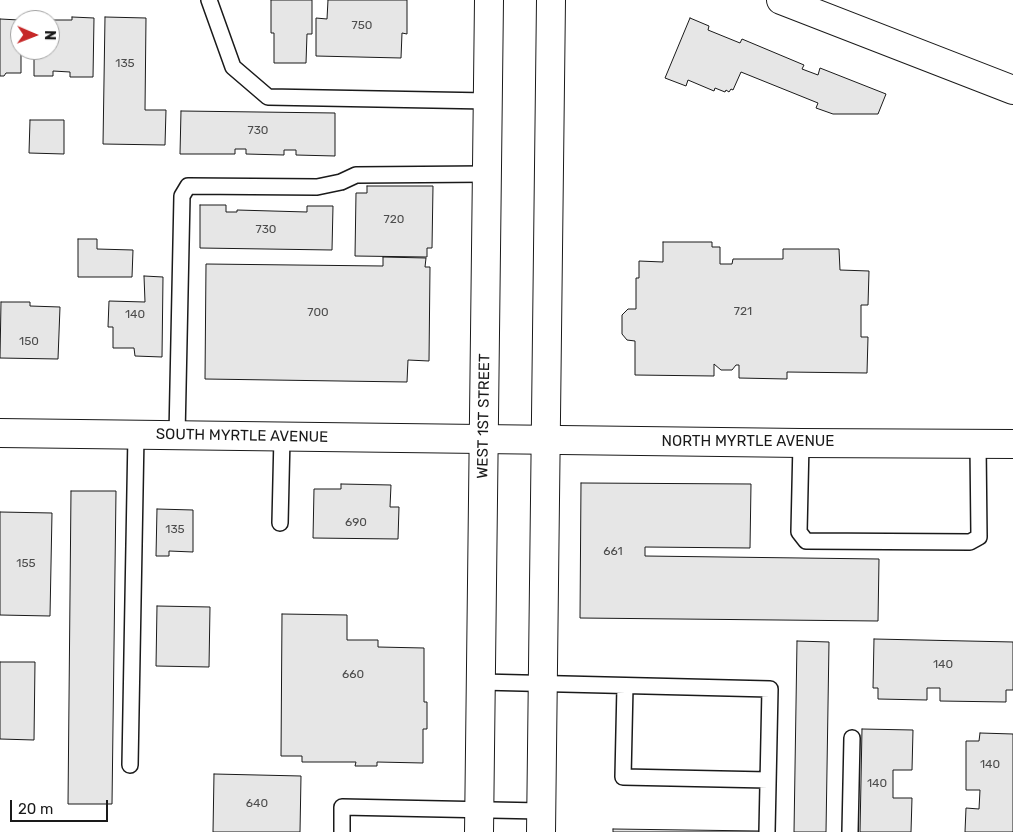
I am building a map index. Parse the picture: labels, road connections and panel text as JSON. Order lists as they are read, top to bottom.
{
  "streets": {
    "main road": ["WEST 1ST STREET", "SOUTH MYRTLE AVENUE", "NORTH MYRTLE AVENUE"]
  },
  "crossings": [
    ["WEST 1ST STREET", "SOUTH MYRTLE AVENUE"],
    ["WEST 1ST STREET", "NORTH MYRTLE AVENUE"],
    ["SOUTH MYRTLE AVENUE", "NORTH MYRTLE AVENUE"]
  ],
  "house_numbers": [
    "750",
    "135",
    "730",
    "720",
    "730",
    "721",
    "700",
    "140",
    "150",
    "690",
    "135",
    "661",
    "155",
    "140",
    "660",
    "140",
    "140",
    "640"
  ],
  "scale_bar": "20 m",
  "north": "right"
}
